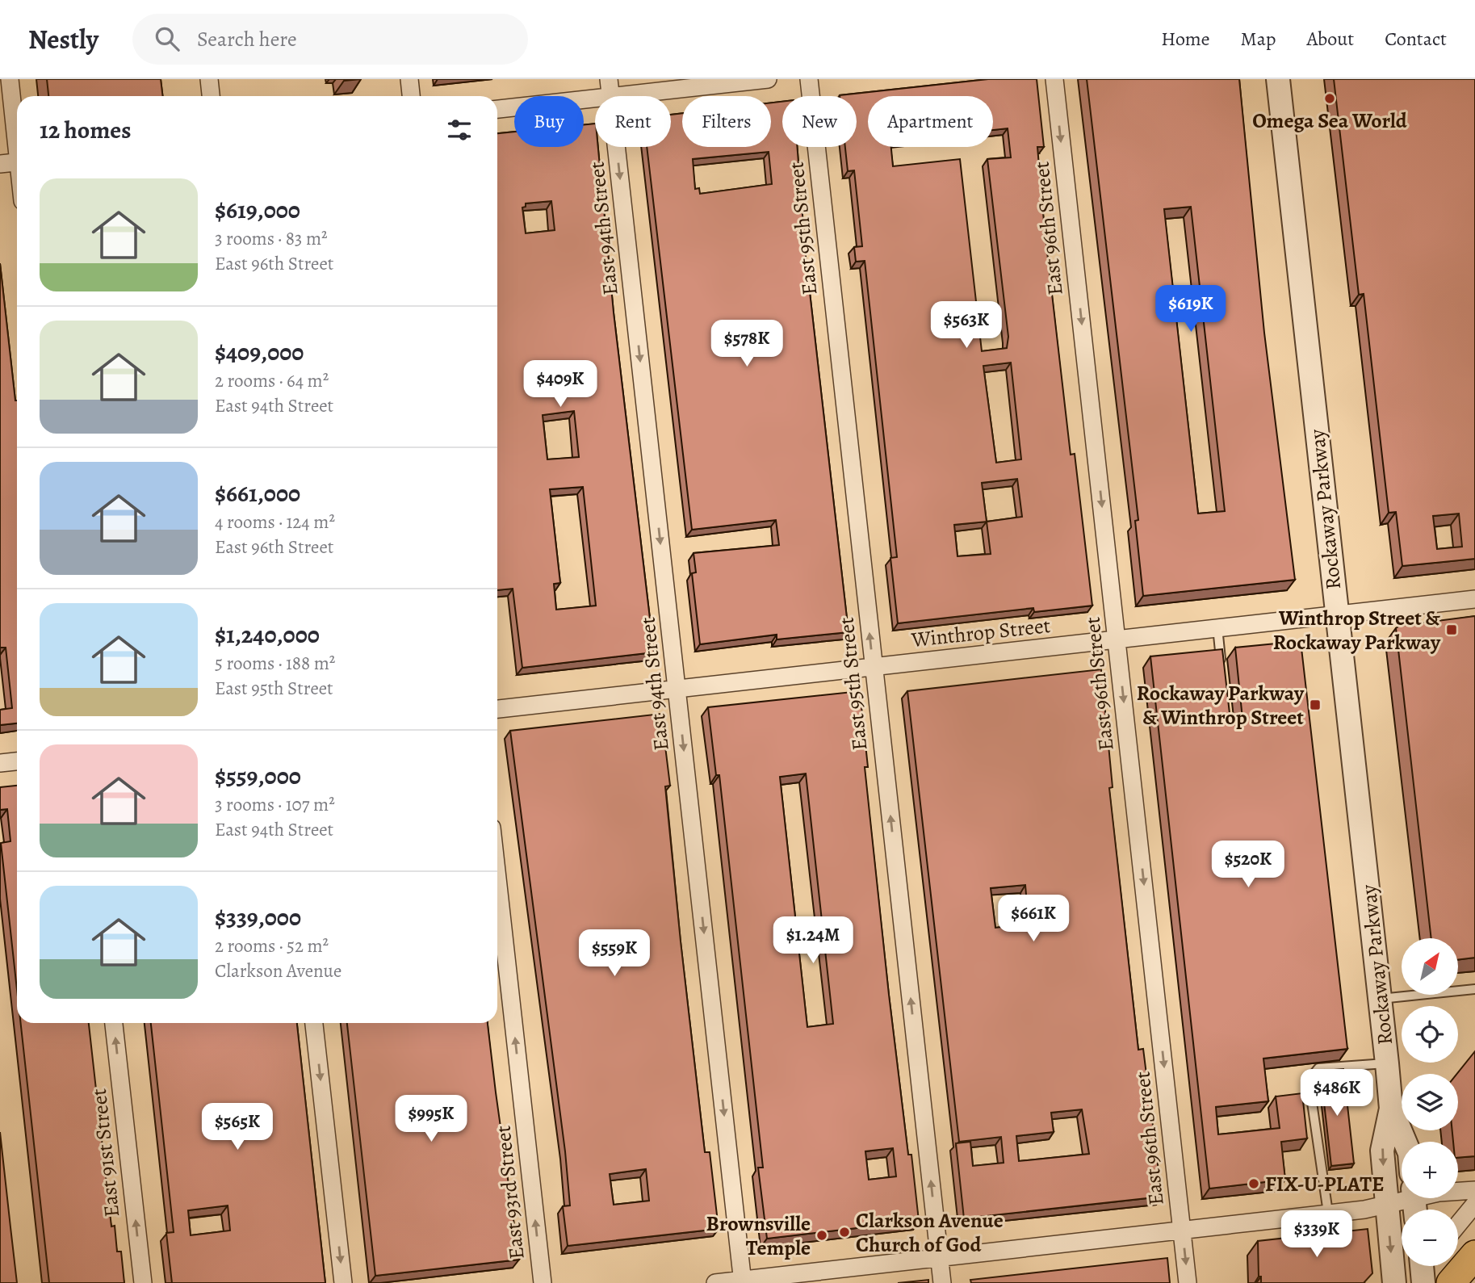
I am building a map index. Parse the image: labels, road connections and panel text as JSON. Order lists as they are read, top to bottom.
{
  "streets": {
    "street": [
      "East 94th Street",
      "East 95th Street",
      "East 96th Street",
      "Rockaway Parkway",
      "Winthrop Street",
      "East 91st Street",
      "East 93rd Street"
    ]
  },
  "crossings": [
    ["East 94th Street", "Winthrop Street"],
    ["East 95th Street", "Winthrop Street"],
    ["East 96th Street", "Winthrop Street"],
    ["Rockaway Parkway", "Winthrop Street"]
  ],
  "one_way": [
    "East 94th Street",
    "East 95th Street",
    "East 96th Street",
    "East 91st Street",
    "East 93rd Street"
  ],
  "places": {
    "other": [
      "Omega Sea World",
      "FIX-U-PLATE",
      "Clarkson Avenue Church of God",
      "Brownsville Temple"
    ],
    "transit": ["Winthrop Street & Rockaway Parkway", "Rockaway Parkway & Winthrop Street"]
  },
  "north": "top right",
  "page": {
    "header": "Nestly",
    "search": "Search here",
    "nav": [
      "Home",
      "Map",
      "About",
      "Contact"
    ],
    "chip": [
      "Buy",
      "Rent",
      "Filters",
      "New",
      "Apartment"
    ],
    "heading": "12 homes",
    "list": [
      {
        "name": "$619,000",
        "note": "3 rooms · 83 m² · East 96th Street"
      },
      {
        "name": "$409,000",
        "note": "2 rooms · 64 m² · East 94th Street"
      },
      {
        "name": "$661,000",
        "note": "4 rooms · 124 m² · East 96th Street"
      },
      {
        "name": "$1,240,000",
        "note": "5 rooms · 188 m² · East 95th Street"
      },
      {
        "name": "$559,000",
        "note": "3 rooms · 107 m² · East 94th Street"
      },
      {
        "name": "$339,000",
        "note": "2 rooms · 52 m² · Clarkson Avenue"
      }
    ],
    "price": [
      "$619K",
      "$563K",
      "$578K",
      "$409K",
      "$520K",
      "$661K",
      "$1.24M",
      "$559K",
      "$486K",
      "$995K",
      "$565K",
      "$339K"
    ],
    "map_buttons": ["+", "−"]
  }
}
